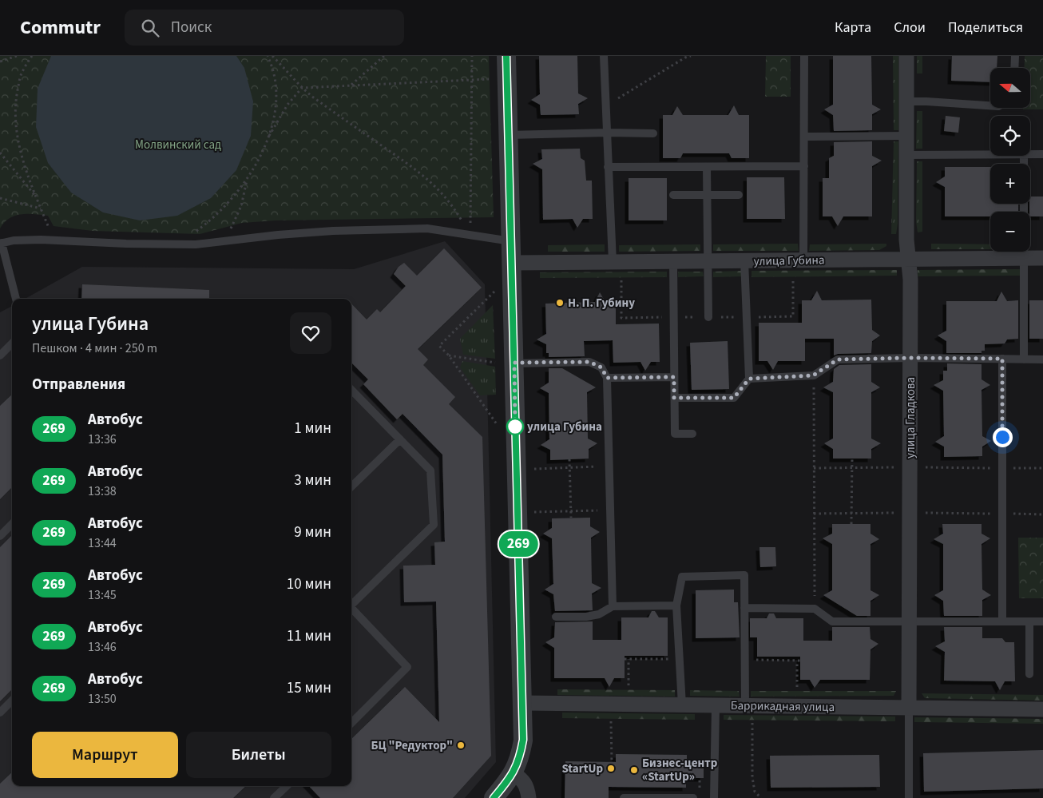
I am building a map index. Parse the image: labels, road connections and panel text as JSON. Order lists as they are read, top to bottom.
{
  "streets": {
    "street": ["улица Губина", "улица Гладкова", "Баррикадная улица"]
  },
  "crossings": [
    ["улица Губина", "улица Гладкова"],
    ["улица Гладкова", "Баррикадная улица"]
  ],
  "parks": ["Молвинский сад"],
  "places": [
    "Н. П. Губину",
    "улица Губина",
    "БЦ \"Редуктор\"",
    "StartUp",
    "Бизнес-центр «StartUp»"
  ],
  "lines": ["bus line 269"],
  "north": "left",
  "page": {
    "header": "Commutr",
    "search": "Поиск",
    "nav": ["Карта", "Слои", "Поделиться"],
    "on_map": "269",
    "map_buttons": ["+", "−"],
    "heading": [
      ["улица Губина", "Пешком · 4 мин · 250 m"],
      "Отправления"
    ],
    "list": [
      {
        "mark": "269",
        "name": "Автобус",
        "note": "13:36",
        "value": "1 мин"
      },
      {
        "mark": "269",
        "name": "Автобус",
        "note": "13:38",
        "value": "3 мин"
      },
      {
        "mark": "269",
        "name": "Автобус",
        "note": "13:44",
        "value": "9 мин"
      },
      {
        "mark": "269",
        "name": "Автобус",
        "note": "13:45",
        "value": "10 мин"
      },
      {
        "mark": "269",
        "name": "Автобус",
        "note": "13:46",
        "value": "11 мин"
      },
      {
        "mark": "269",
        "name": "Автобус",
        "note": "13:50",
        "value": "15 мин"
      }
    ],
    "buttons": ["Маршрут", "Билеты"]
  }
}
